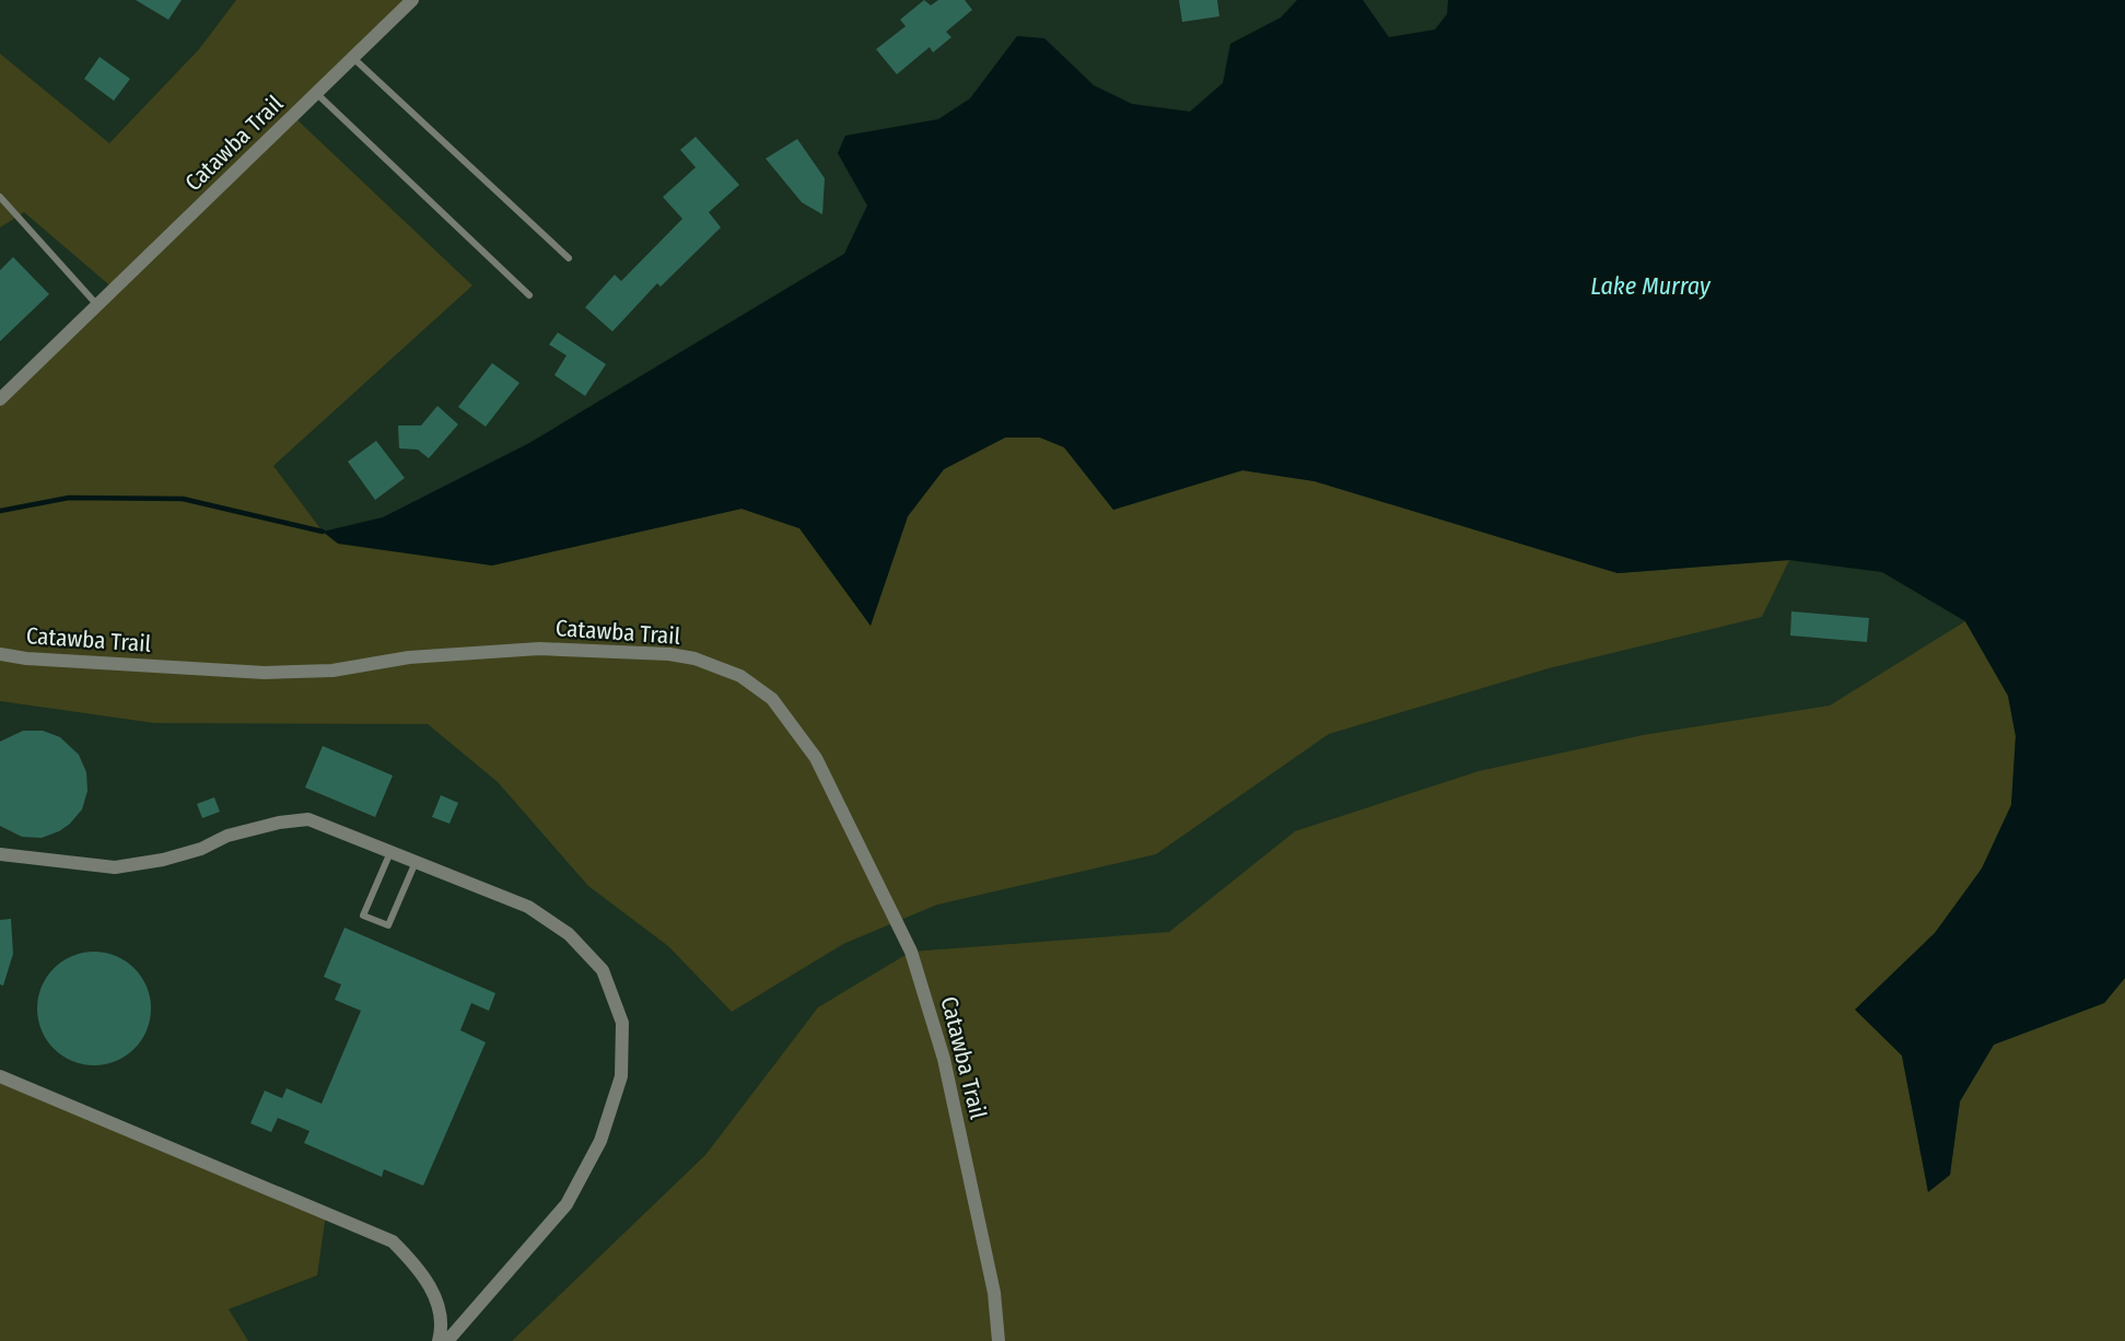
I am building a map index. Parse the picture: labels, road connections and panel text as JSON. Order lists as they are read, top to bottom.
{
  "streets": {
    "street": ["Catawba Trail"]
  },
  "water": ["Lake Murray"]
}
